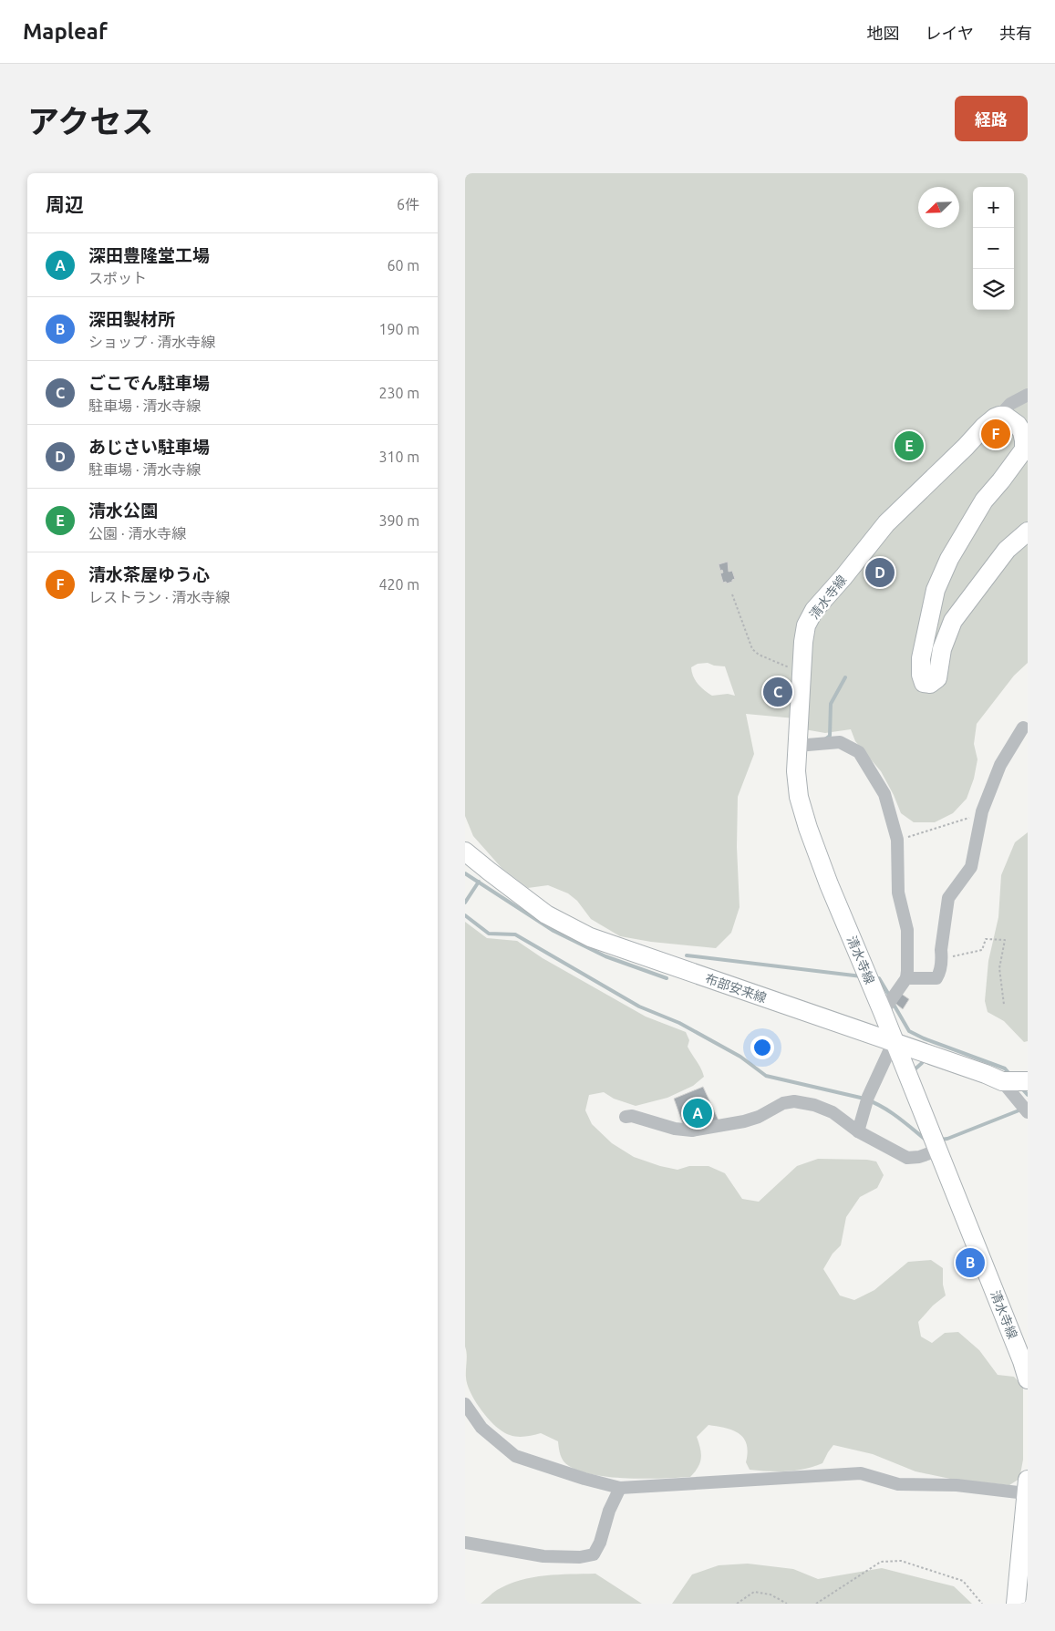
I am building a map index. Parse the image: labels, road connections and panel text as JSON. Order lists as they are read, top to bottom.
{
  "streets": {
    "main road": ["清水寺線", "布部安来線"]
  },
  "crossings": [
    ["清水寺線", "布部安来線"]
  ],
  "north": "bottom left",
  "page": {
    "header": "Mapleaf",
    "nav": ["地図", "レイヤ", "共有"],
    "title": "アクセス",
    "buttons": "経路",
    "heading": ["周辺", "6件"],
    "map_buttons": ["+", "−"],
    "list": [
      {
        "mark": "A",
        "name": "深田豊隆堂工場",
        "note": "スポット",
        "value": "60 m"
      },
      {
        "mark": "B",
        "name": "深田製材所",
        "note": "ショップ · 清水寺線",
        "value": "190 m"
      },
      {
        "mark": "C",
        "name": "ごこでん駐車場",
        "note": "駐車場 · 清水寺線",
        "value": "230 m"
      },
      {
        "mark": "D",
        "name": "あじさい駐車場",
        "note": "駐車場 · 清水寺線",
        "value": "310 m"
      },
      {
        "mark": "E",
        "name": "清水公園",
        "note": "公園 · 清水寺線",
        "value": "390 m"
      },
      {
        "mark": "F",
        "name": "清水茶屋ゆう心",
        "note": "レストラン · 清水寺線",
        "value": "420 m"
      }
    ],
    "pins": [
      "F",
      "E",
      "D",
      "C",
      "A",
      "B"
    ]
  }
}
